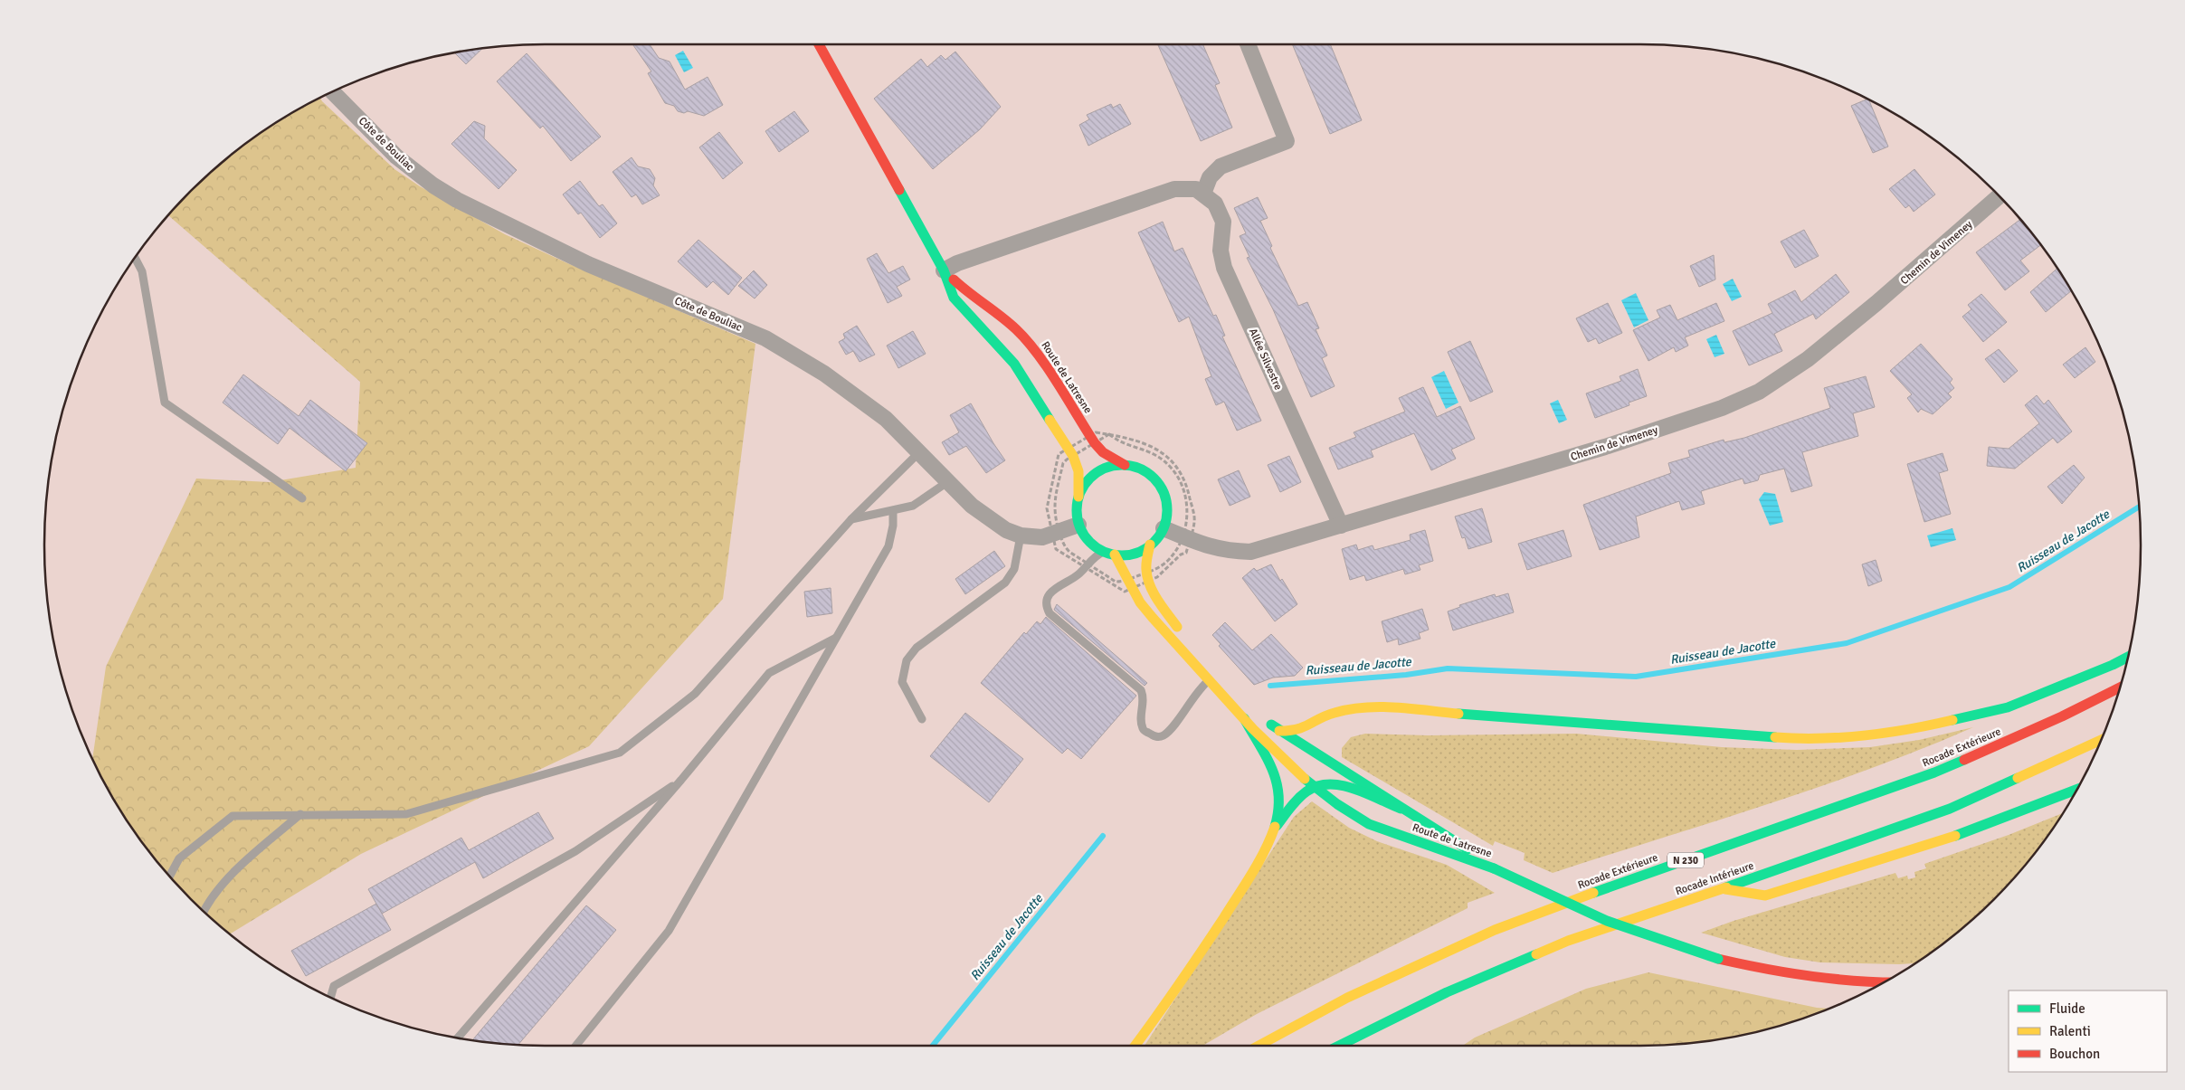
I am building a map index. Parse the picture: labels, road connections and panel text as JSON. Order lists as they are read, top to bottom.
{
  "streets": {
    "main road": [
      "Route de Latresne",
      "Rocade Extérieure",
      "N 230",
      "Rocade Intérieure"
    ],
    "street": ["Côte de Bouliac", "Chemin de Vimeney", "Allée Silvestre"]
  },
  "crossings": [
    ["Côte de Bouliac", "Chemin de Vimeney"],
    ["Côte de Bouliac", "Route de Latresne"],
    ["Chemin de Vimeney", "Allée Silvestre"],
    ["Chemin de Vimeney", "Route de Latresne"]
  ],
  "water": ["Ruisseau de Jacotte"],
  "legend": ["Fluide", "Ralenti", "Bouchon"]
}
